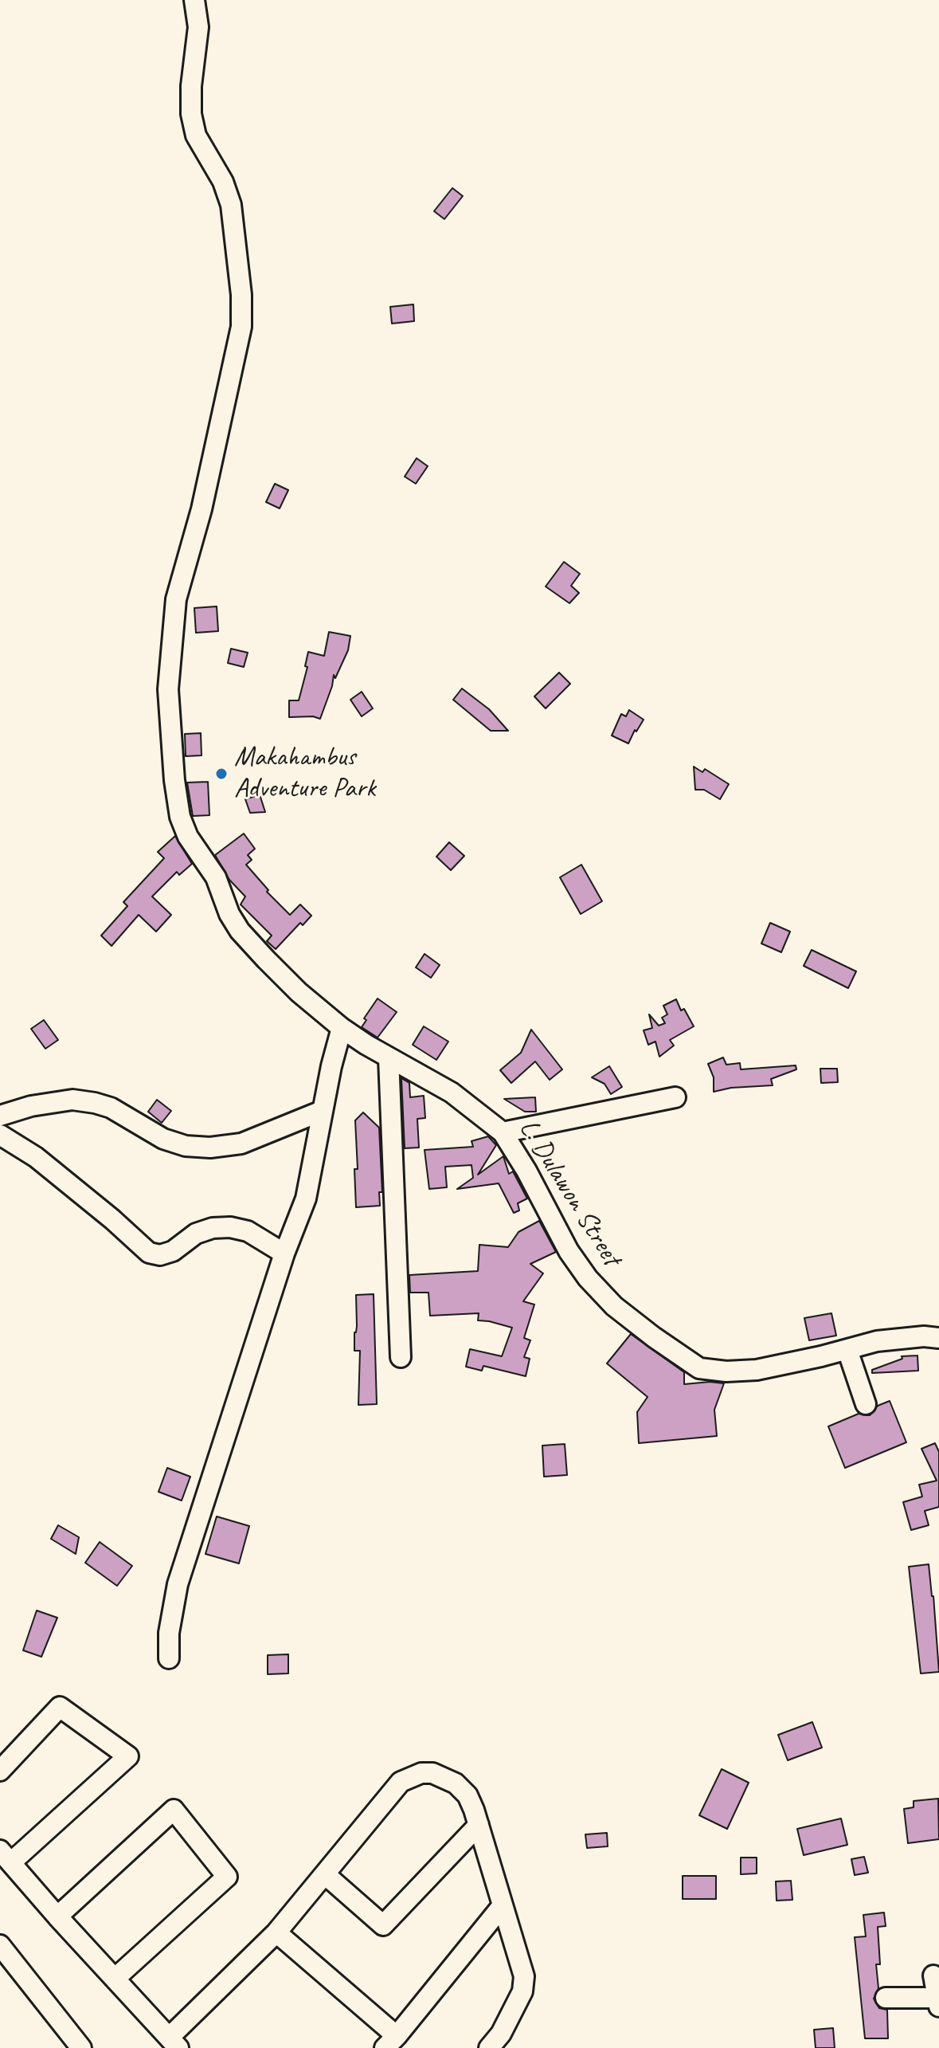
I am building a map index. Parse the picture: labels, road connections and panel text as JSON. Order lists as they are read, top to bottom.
{
  "streets": {
    "street": ["L. Dulawon Street"]
  },
  "places": ["Makahambus Adventure Park"]
}
